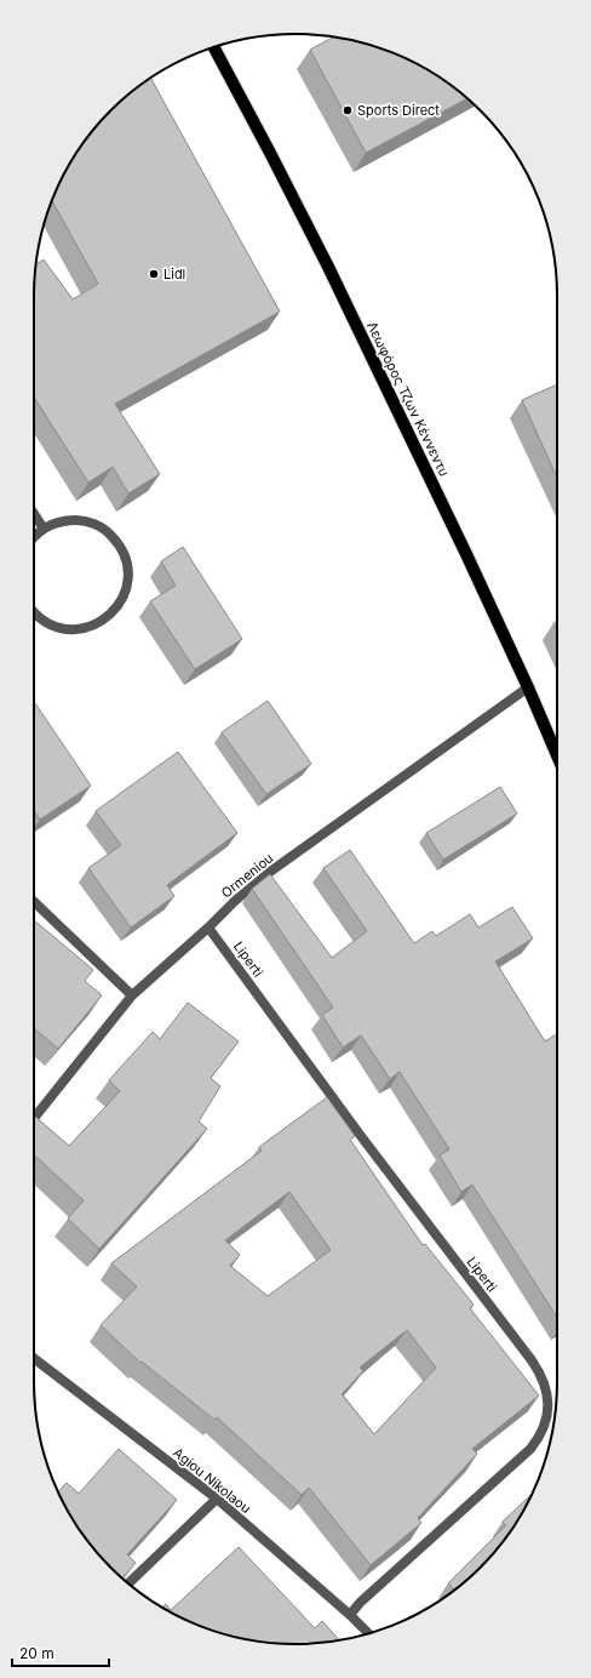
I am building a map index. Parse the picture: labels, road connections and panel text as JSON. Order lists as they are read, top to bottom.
{
  "streets": {
    "main road": ["Λεωφόρος Τζων Κέννεντυ"],
    "street": ["Ormeniou", "Liperti", "Agiou Nikolaou"]
  },
  "crossings": [
    ["Λεωφόρος Τζων Κέννεντυ", "Ormeniou"],
    ["Ormeniou", "Liperti"],
    ["Liperti", "Agiou Nikolaou"]
  ],
  "places": ["Sports Direct", "Lidl"],
  "scale_bar": "20 m"
}
